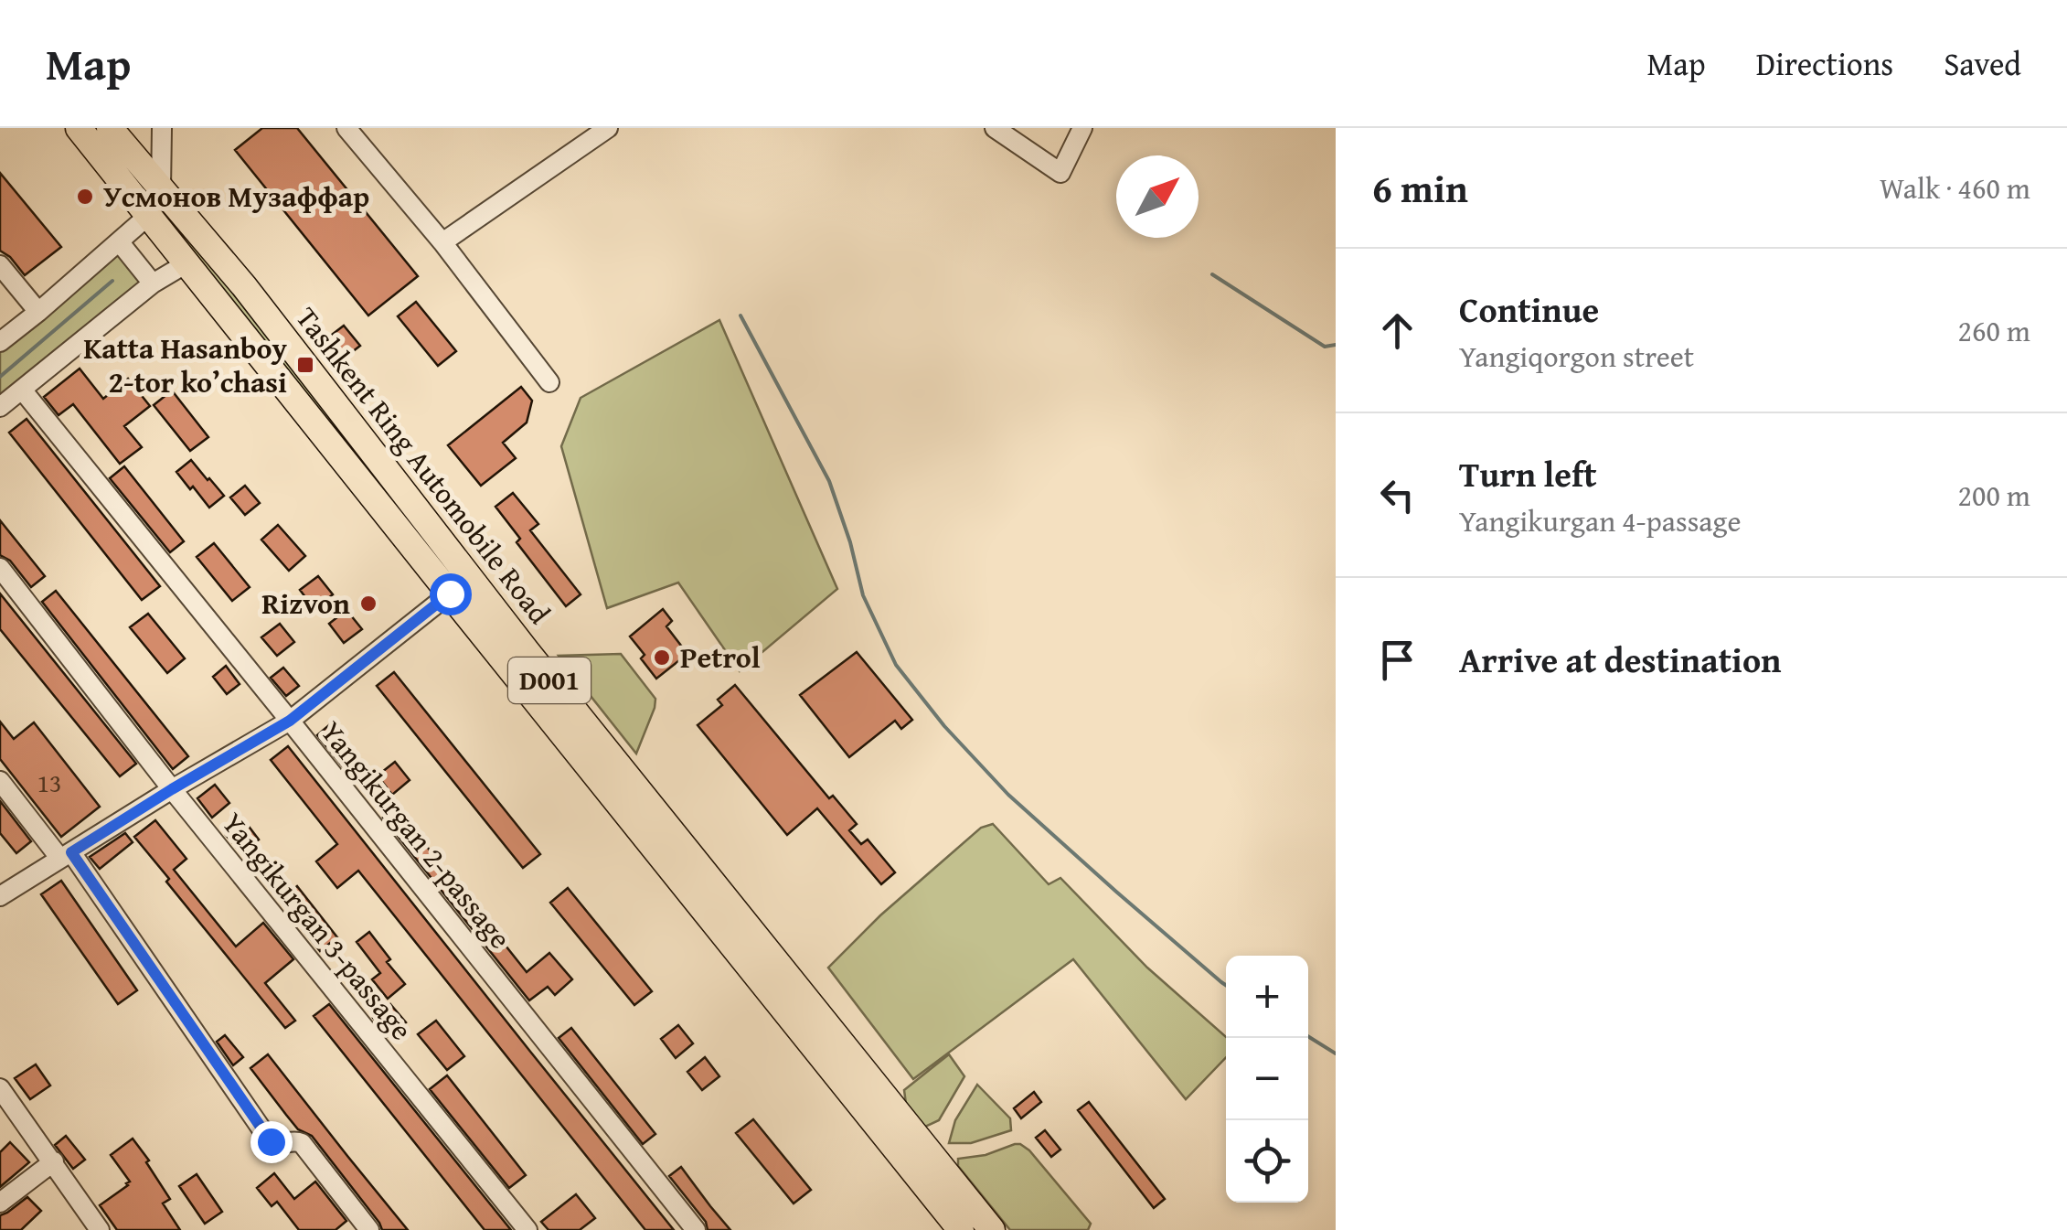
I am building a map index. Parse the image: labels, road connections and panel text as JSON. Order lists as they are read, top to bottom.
{
  "streets": {
    "highway": ["Tashkent Ring Automobile Road", "D001"],
    "street": ["Yangikurgan 2-passage", "Yangikurgan 3-passage"]
  },
  "places": {
    "other": ["Усмонов Музаффар", "Rizvon", "Petrol"],
    "transit": ["Katta Hasanboy 2-tor ko’chasi"]
  },
  "house_numbers": ["13"],
  "north": "top right",
  "page": {
    "header": "Map",
    "nav": ["Map", "Directions", "Saved"],
    "heading": ["6 min", "Walk · 460 m"],
    "list": [
      ["Continue", "Yangiqorgon street", "260 m"],
      ["Turn left", "Yangikurgan 4-passage", "200 m"],
      "Arrive at destination"
    ],
    "map_buttons": ["+", "−"]
  }
}
